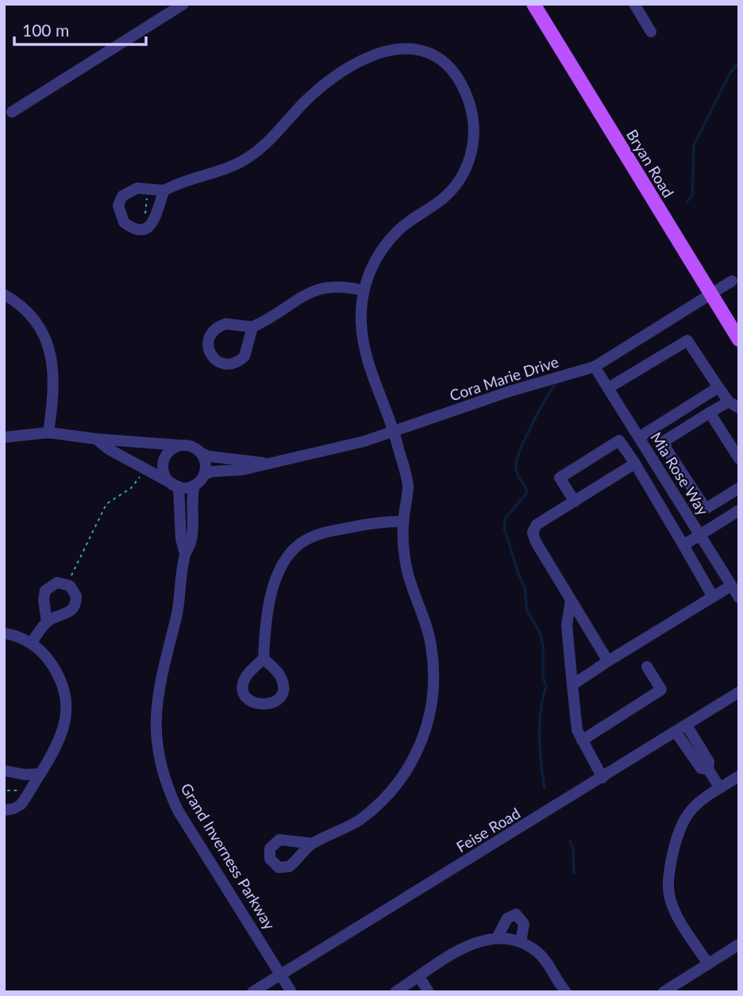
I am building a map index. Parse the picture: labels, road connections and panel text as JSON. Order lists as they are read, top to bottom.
{
  "streets": {
    "main road": ["Bryan Road"],
    "street": [
      "Cora Marie Drive",
      "Mia Rose Way",
      "Feise Road",
      "Grand Inverness Parkway"
    ]
  },
  "crossings": [
    ["Bryan Road", "Cora Marie Drive"],
    ["Cora Marie Drive", "Mia Rose Way"],
    ["Cora Marie Drive", "Grand Inverness Parkway"],
    ["Feise Road", "Grand Inverness Parkway"]
  ],
  "scale_bar": "100 m"
}
